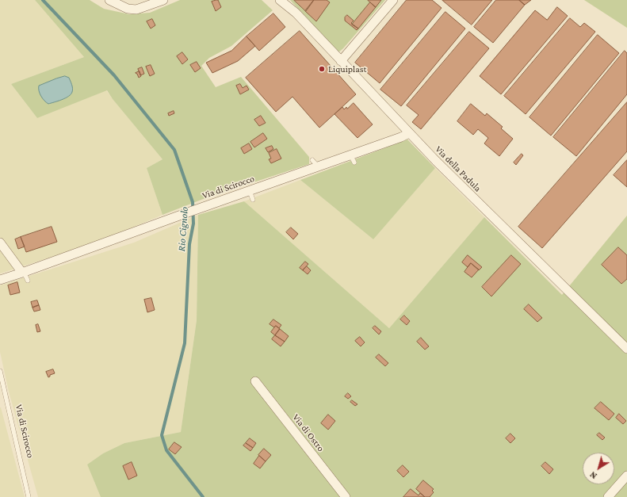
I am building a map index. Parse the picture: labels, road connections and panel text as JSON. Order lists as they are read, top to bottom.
{
  "streets": {
    "street": ["Via della Padula", "Via di Scirocco", "Via di Ostro"]
  },
  "crossings": [
    ["Via della Padula", "Via di Scirocco"]
  ],
  "water": ["Rio Cignolo"],
  "places": ["Liquiplast"],
  "north": "bottom left"
}
